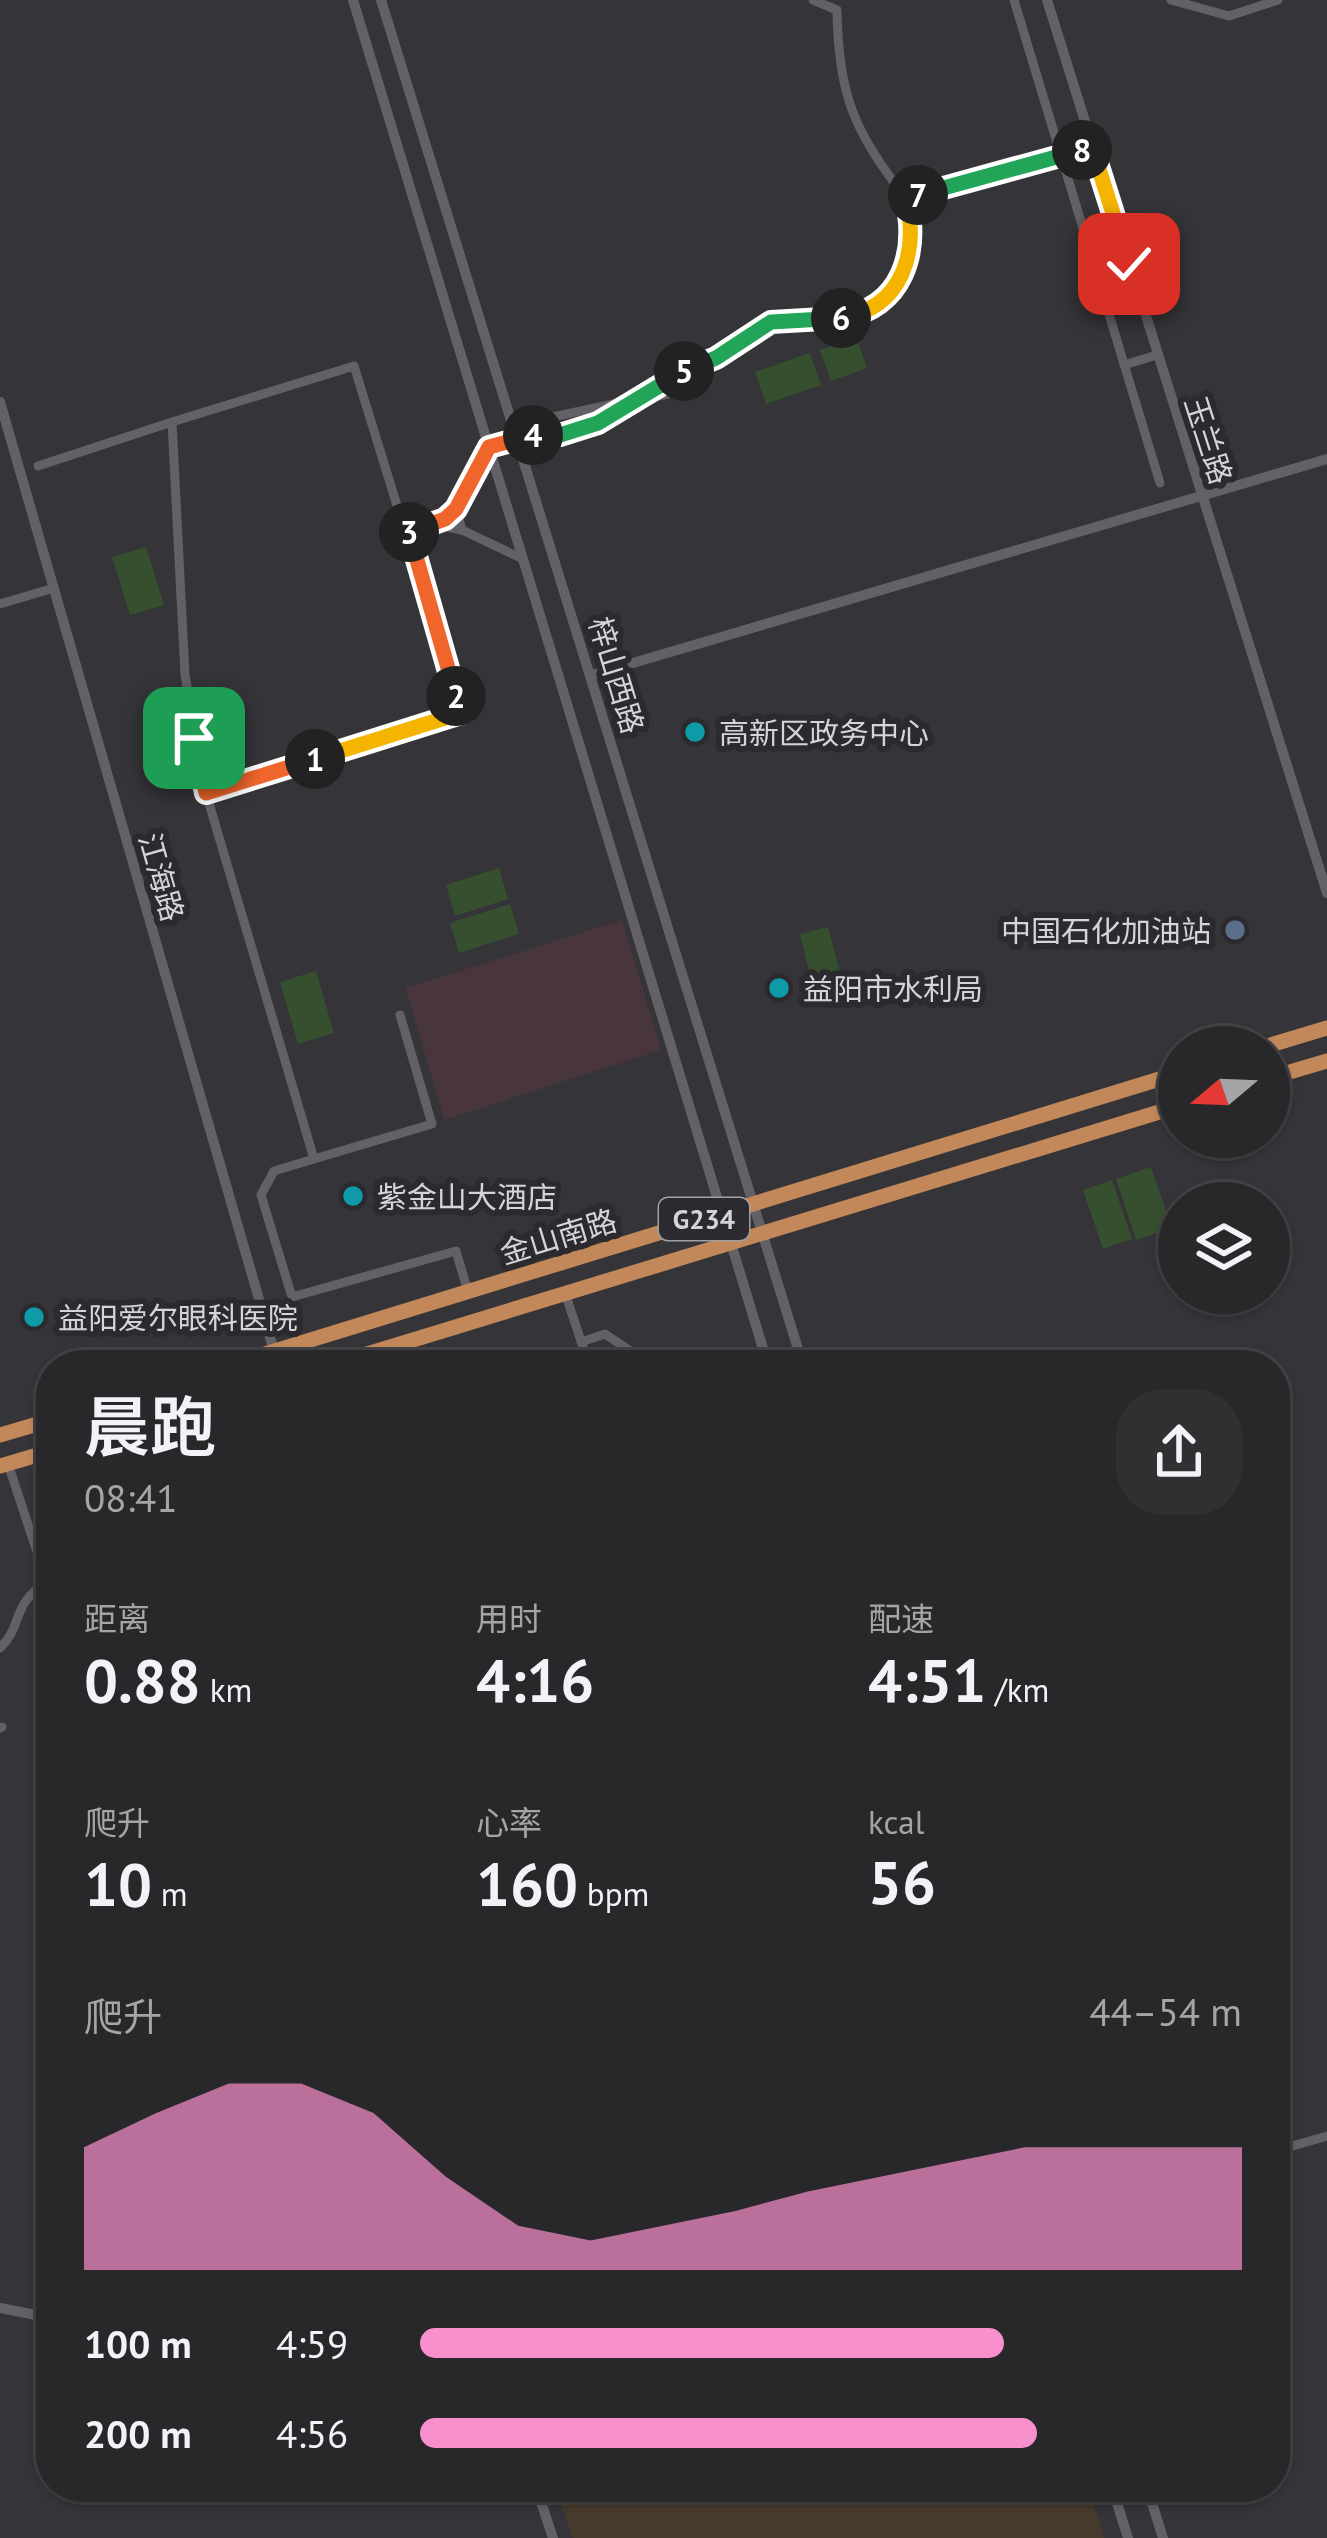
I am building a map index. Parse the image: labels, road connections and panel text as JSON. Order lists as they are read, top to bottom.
{
  "streets": {
    "highway": ["G234", "金山南路"],
    "street": ["玉兰路", "梓山西路", "江海路"]
  },
  "crossings": [
    ["梓山西路", "金山南路"]
  ],
  "places": [
    "高新区政务中心",
    "中国石化加油站",
    "益阳市水利局",
    "紫金山大酒店",
    "益阳爱尔眼科医院"
  ],
  "north": "left",
  "page": {
    "pins": [
      "8",
      "7",
      "6",
      "5",
      "4",
      "3",
      "2",
      "1"
    ],
    "heading": ["晨跑", "08:41"],
    "stats": [
      ["距离", "0.88 km"],
      ["用时", "4:16"],
      ["配速", "4:51 /km"],
      ["爬升", "10 m"],
      ["心率", "160 bpm"],
      ["kcal", "56"]
    ],
    "chart": ["爬升", "44–54 m"],
    "list": [
      {
        "name": "100 m",
        "note": "4:59"
      },
      {
        "name": "200 m",
        "note": "4:56"
      }
    ]
  }
}
